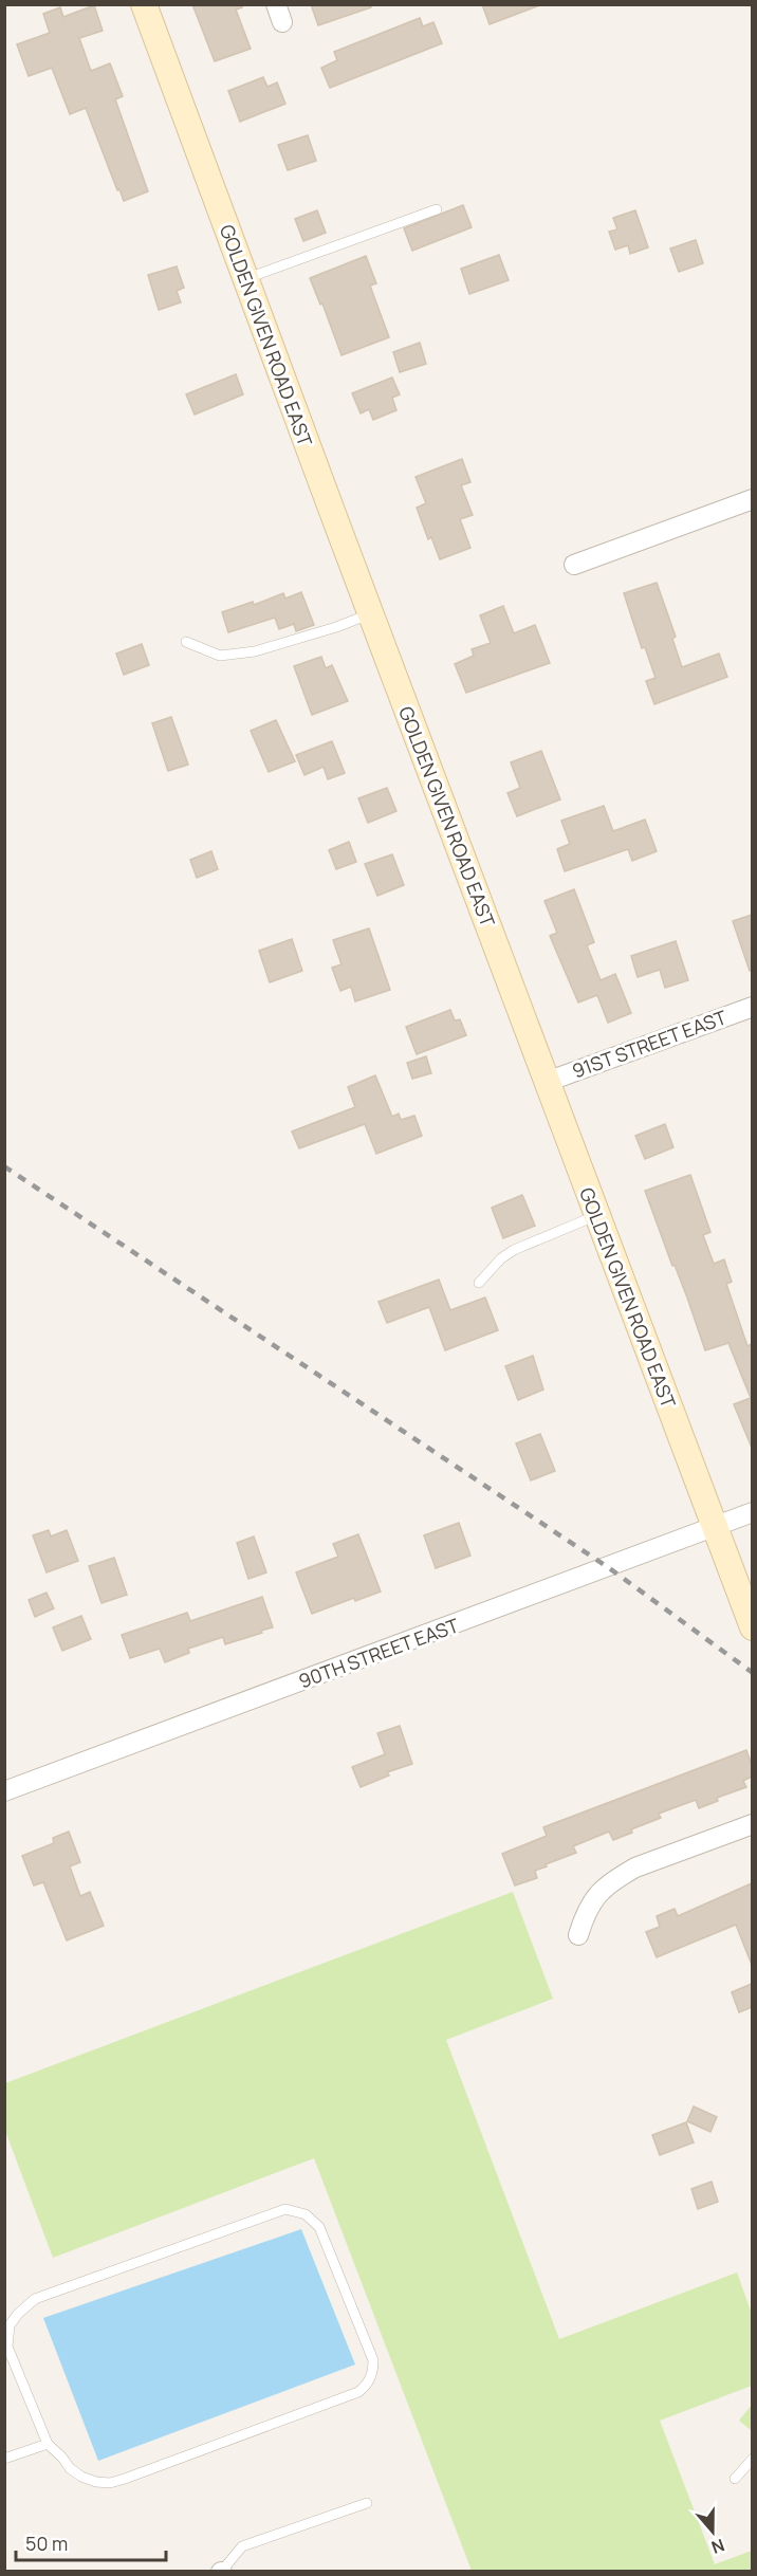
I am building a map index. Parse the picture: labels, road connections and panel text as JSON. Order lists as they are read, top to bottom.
{
  "streets": {
    "street": ["GOLDEN GIVEN ROAD EAST", "91ST STREET EAST", "90TH STREET EAST"]
  },
  "crossings": [
    ["GOLDEN GIVEN ROAD EAST", "91ST STREET EAST"],
    ["GOLDEN GIVEN ROAD EAST", "90TH STREET EAST"]
  ],
  "scale_bar": "50 m",
  "north": "bottom"
}
